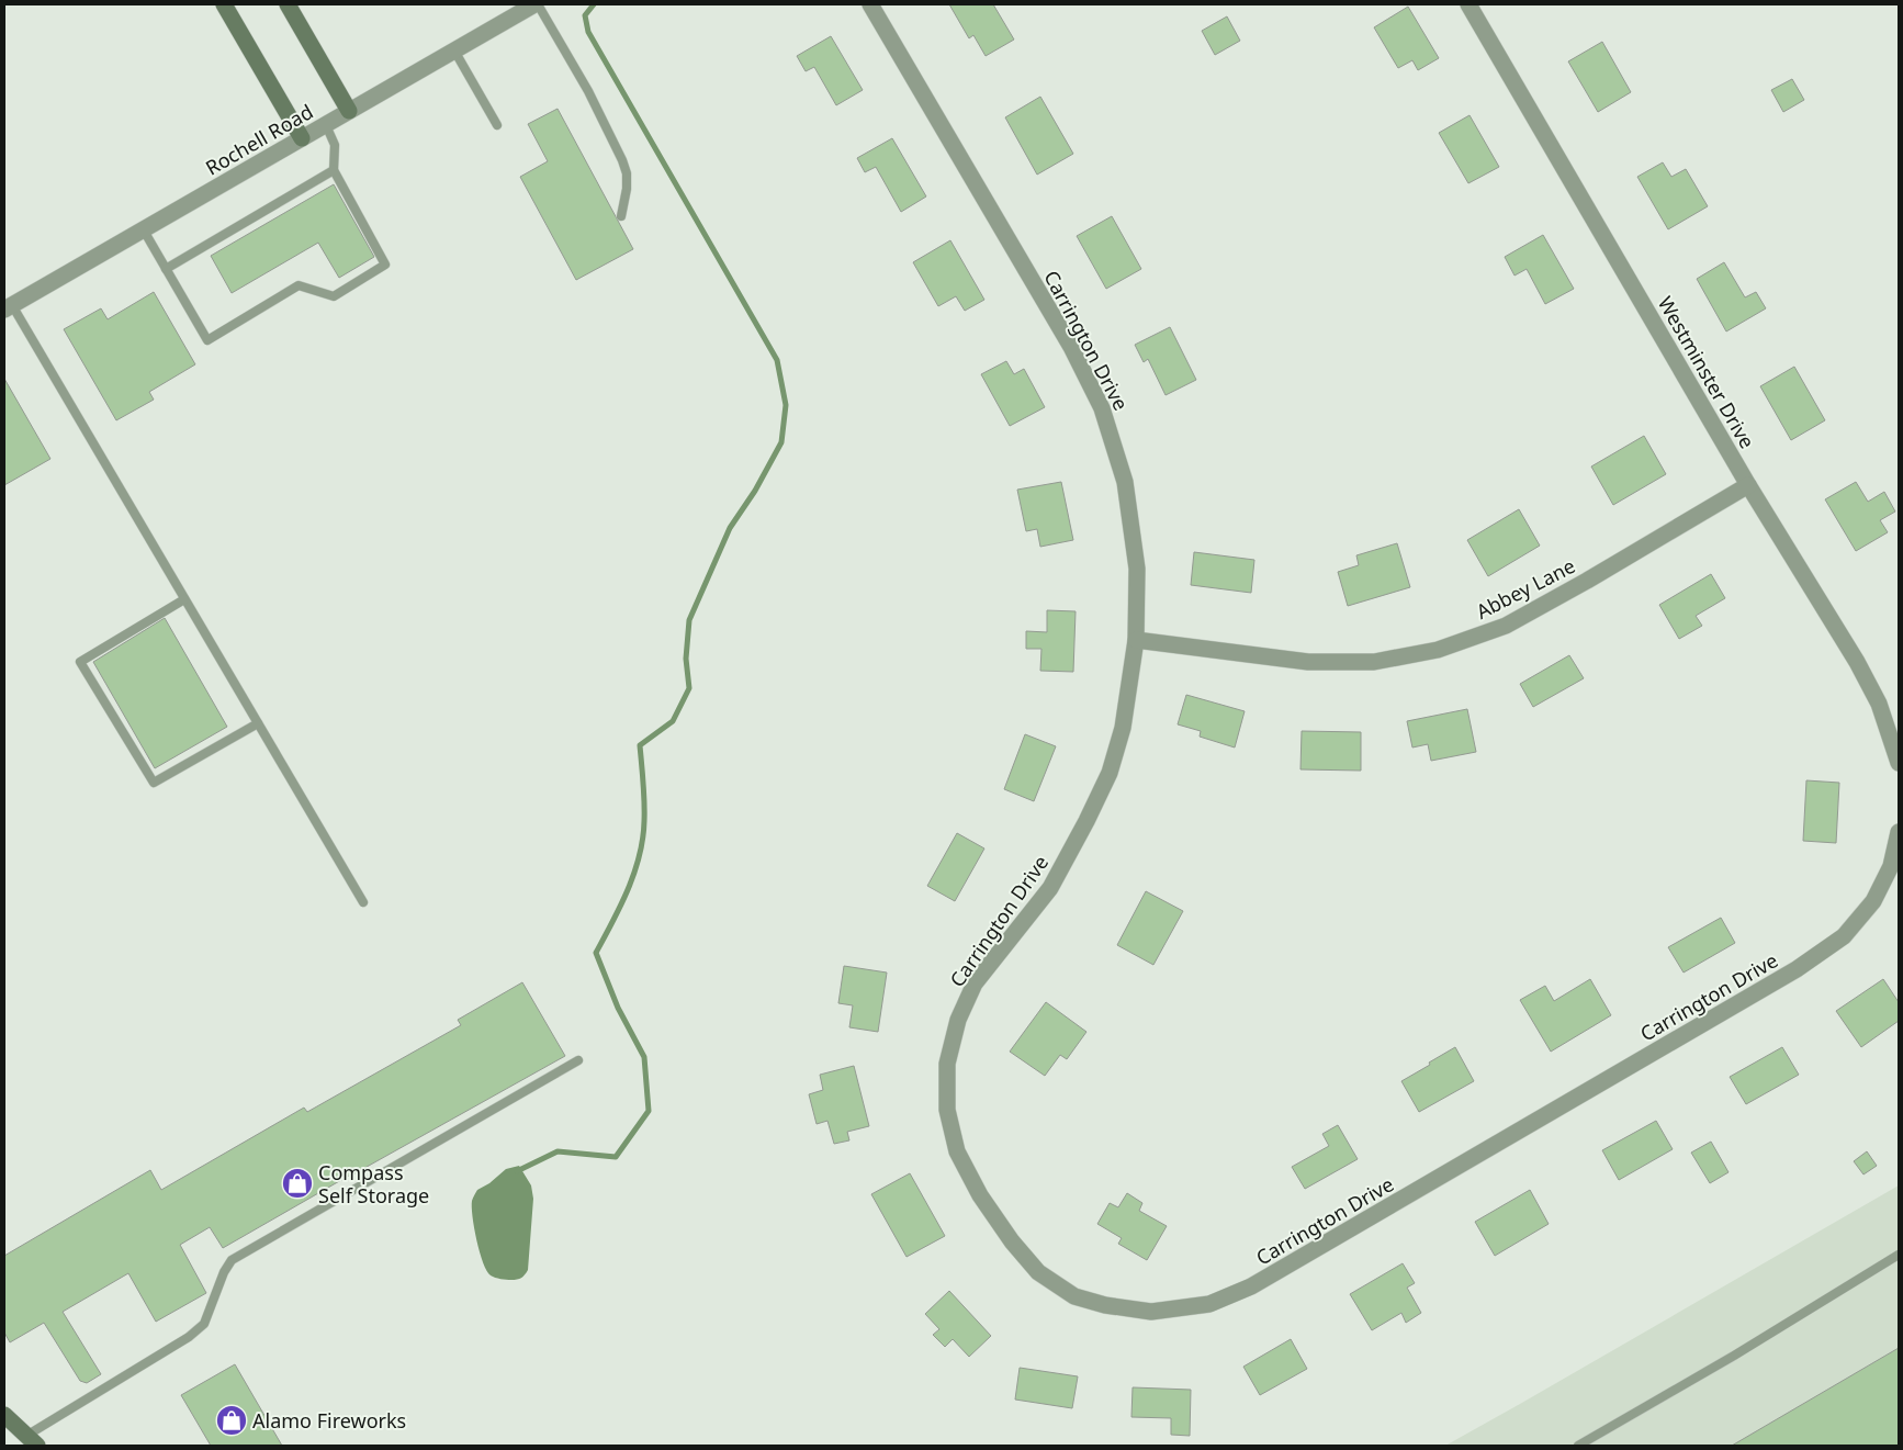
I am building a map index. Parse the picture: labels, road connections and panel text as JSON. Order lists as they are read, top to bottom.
{
  "streets": {
    "street": [
      "Rochell Road",
      "Carrington Drive",
      "Westminster Drive",
      "Abbey Lane"
    ]
  },
  "crossings": [
    ["Carrington Drive", "Abbey Lane"],
    ["Westminster Drive", "Abbey Lane"]
  ],
  "places": {
    "shop": ["Compass Self Storage", "Alamo Fireworks"]
  }
}
